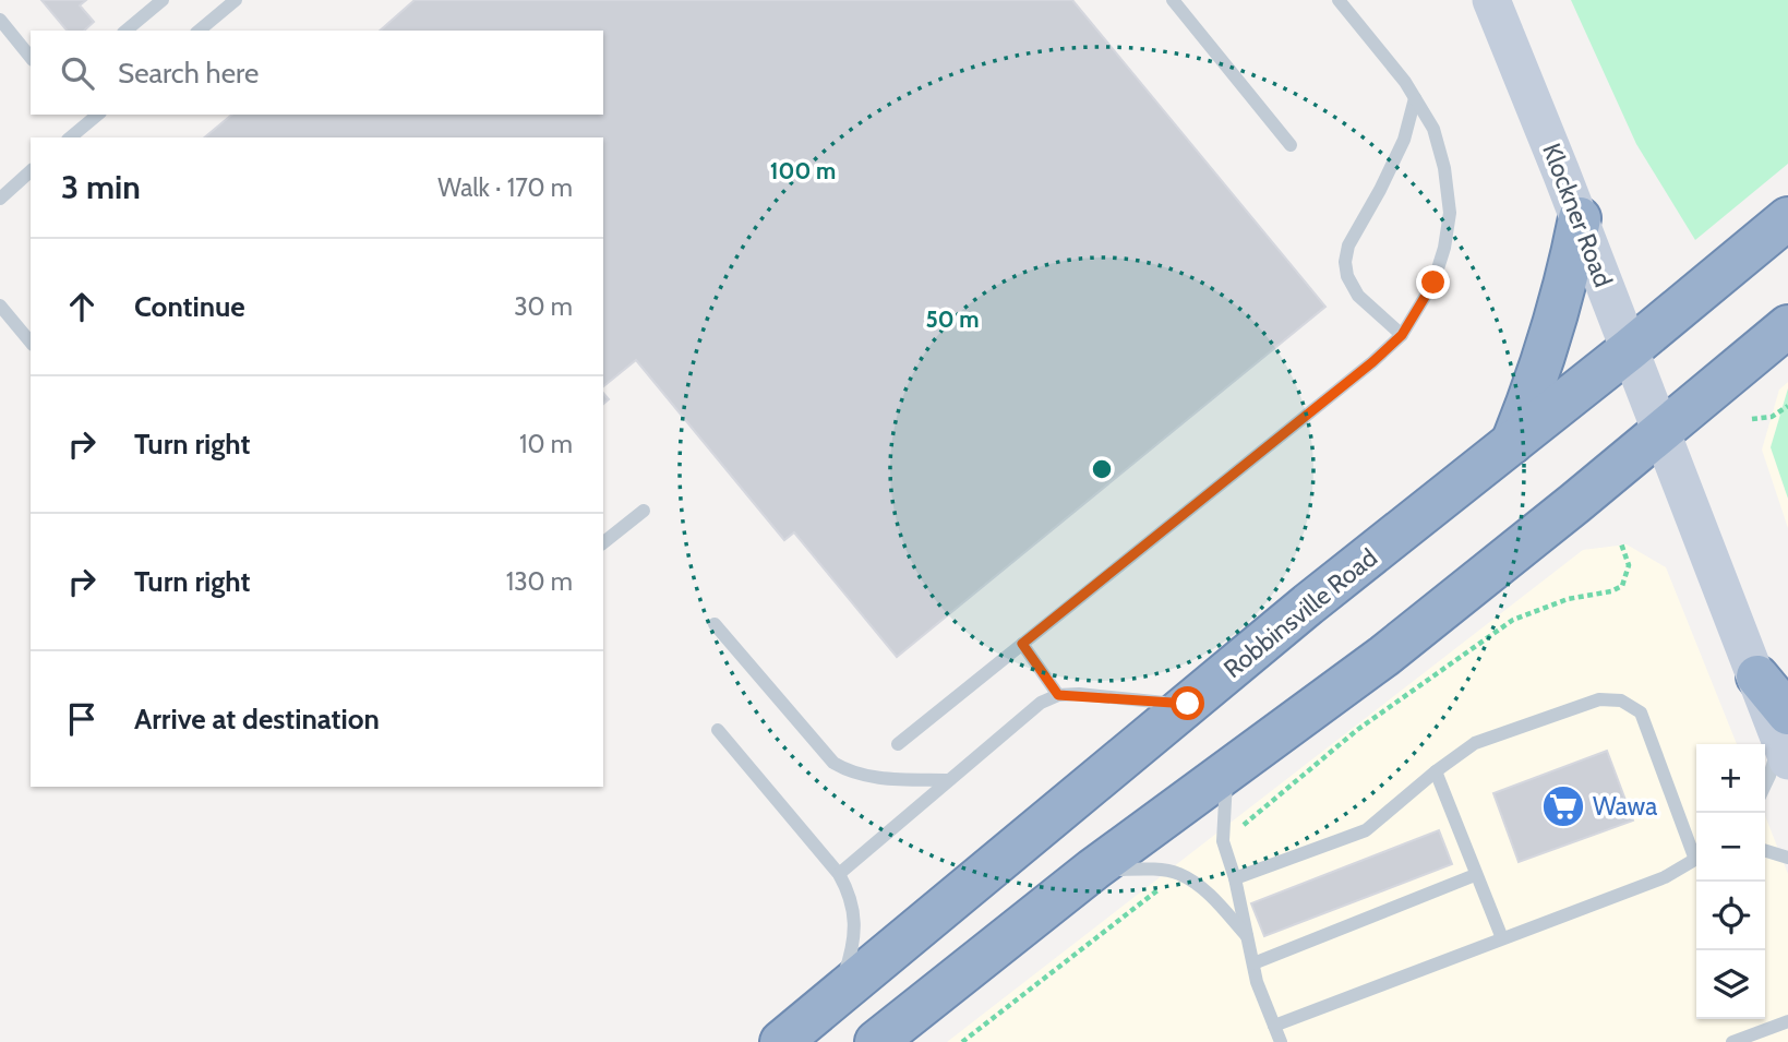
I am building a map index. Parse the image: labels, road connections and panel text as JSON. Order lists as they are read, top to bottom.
{
  "streets": {
    "highway": ["Robbinsville Road"],
    "main road": ["Klockner Road"]
  },
  "crossings": [
    ["Klockner Road", "Robbinsville Road"]
  ],
  "places": {
    "supermarket": ["Wawa"]
  },
  "page": {
    "search": "Search here",
    "heading": ["3 min", "Walk · 170 m"],
    "list": [
      ["Continue", "30 m"],
      ["Turn right", "10 m"],
      ["Turn right", "130 m"],
      "Arrive at destination"
    ],
    "map_buttons": ["+", "−"]
  },
  "rings": ["100 m", "50 m"]
}
